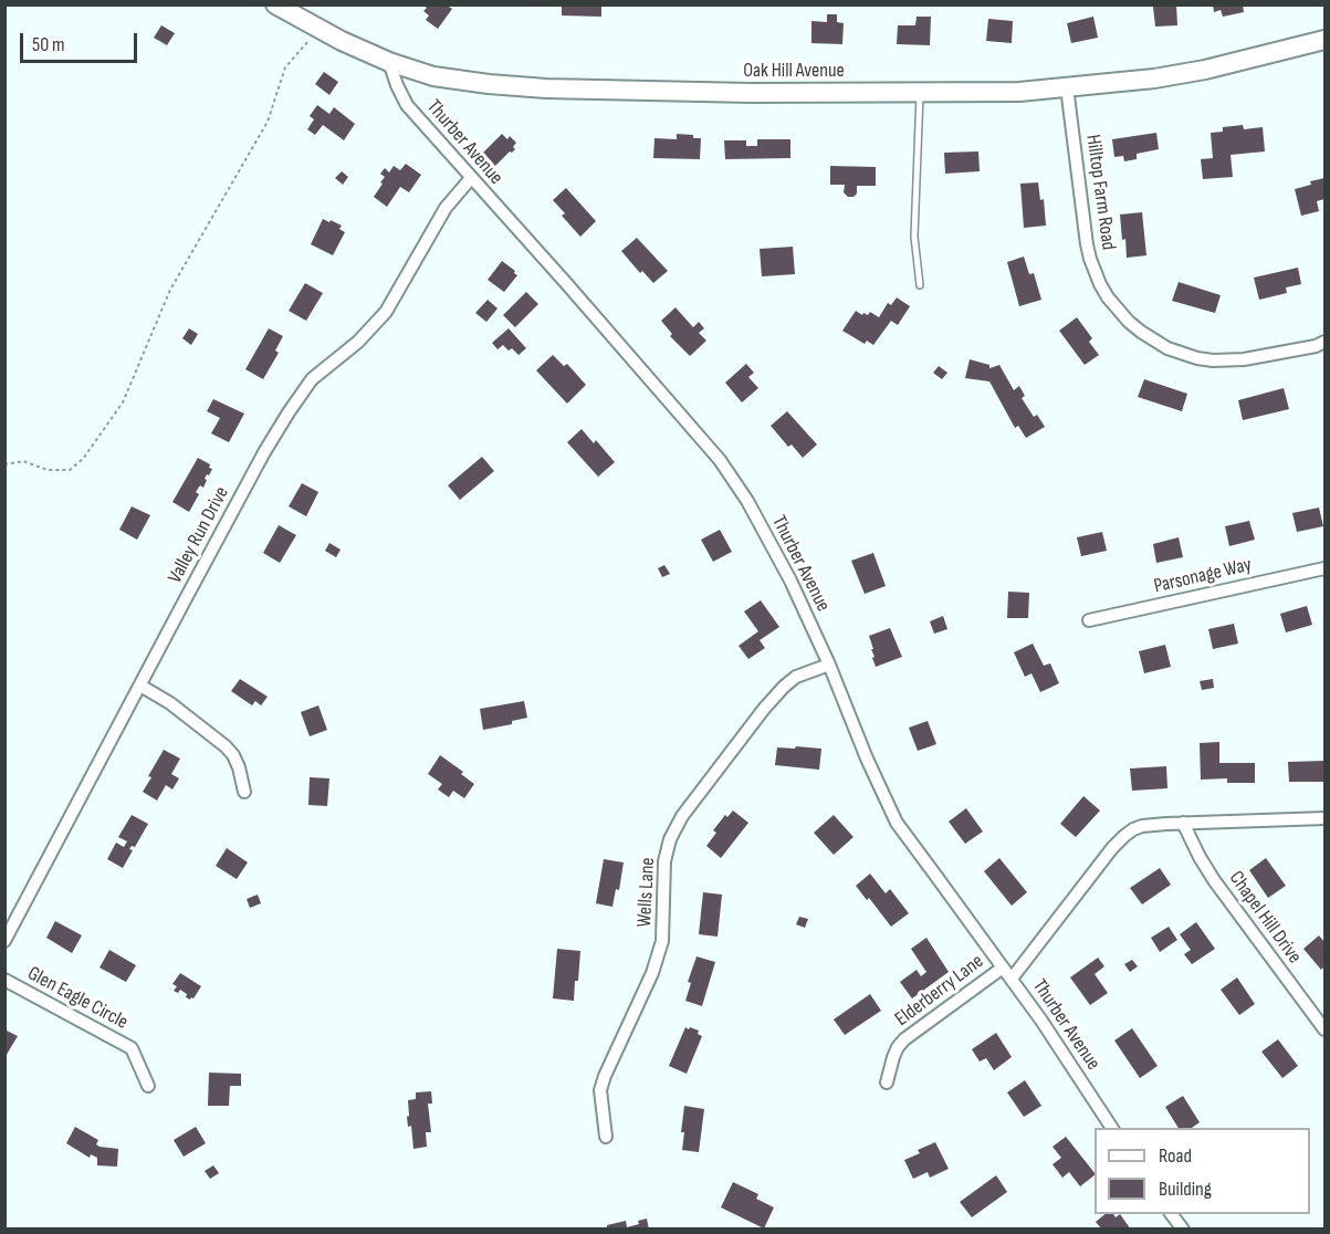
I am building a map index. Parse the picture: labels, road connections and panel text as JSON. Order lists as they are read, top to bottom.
{
  "streets": {
    "main road": ["Oak Hill Avenue"],
    "street": [
      "Thurber Avenue",
      "Hilltop Farm Road",
      "Valley Run Drive",
      "Parsonage Way",
      "Wells Lane",
      "Chapel Hill Drive",
      "Elderberry Lane",
      "Glen Eagle Circle"
    ]
  },
  "crossings": [
    ["Oak Hill Avenue", "Thurber Avenue"],
    ["Oak Hill Avenue", "Hilltop Farm Road"],
    ["Thurber Avenue", "Valley Run Drive"],
    ["Thurber Avenue", "Wells Lane"],
    ["Thurber Avenue", "Elderberry Lane"]
  ],
  "legend": ["Road", "Building"],
  "scale_bar": "50 m"
}
